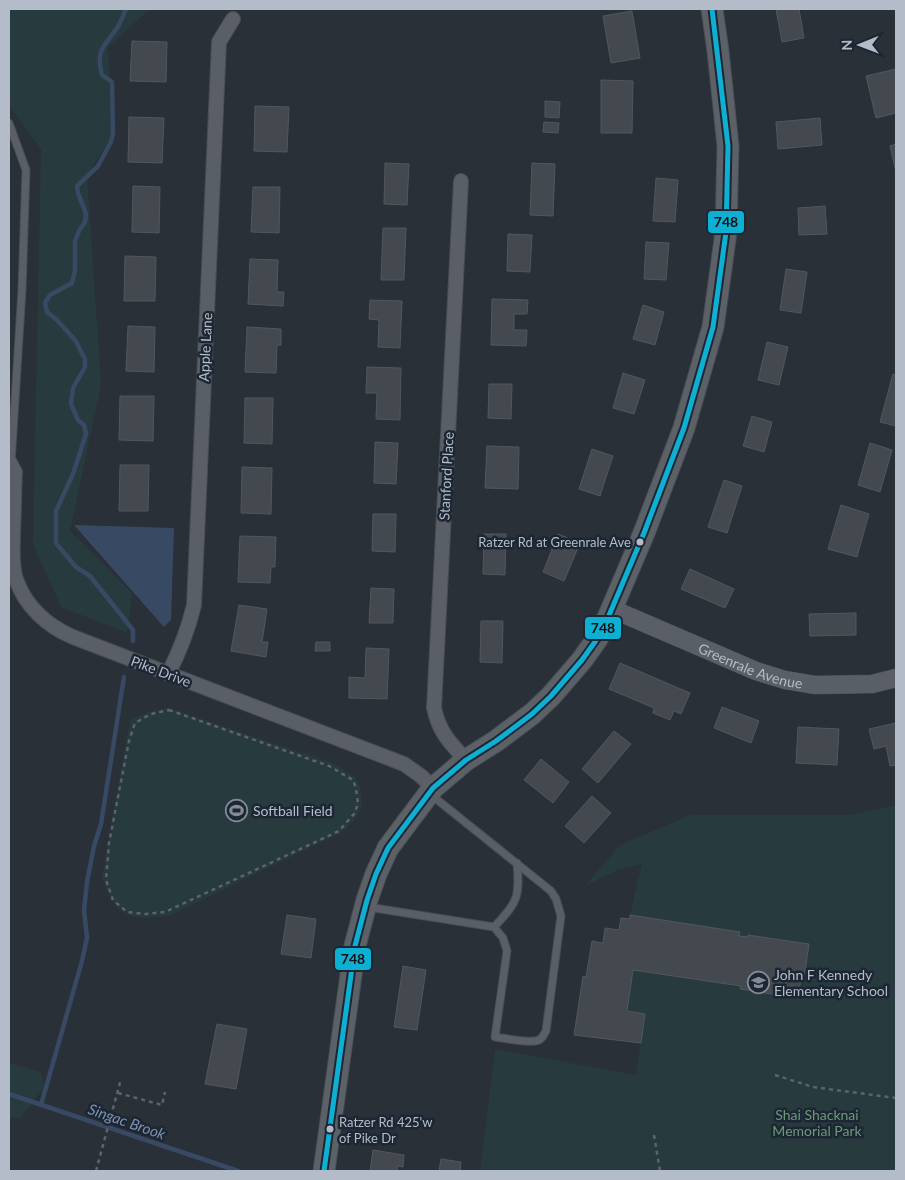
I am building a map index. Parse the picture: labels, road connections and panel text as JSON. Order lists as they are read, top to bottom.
{
  "streets": {
    "street": [
      "Apple Lane",
      "Stanford Place",
      "Greenrale Avenue",
      "Pike Drive"
    ]
  },
  "crossings": [
    ["Apple Lane", "Pike Drive"]
  ],
  "water": ["Singac Brook"],
  "parks": ["Shai Shacknai Memorial Park"],
  "places": {
    "other": ["Ratzer Rd at Greenrale Ave", "Ratzer Rd 425'w of Pike Dr"],
    "sports": ["Softball Field"],
    "school or university": ["John F Kennedy Elementary School"]
  },
  "lines": ["transit line 748"],
  "north": "left"
}
